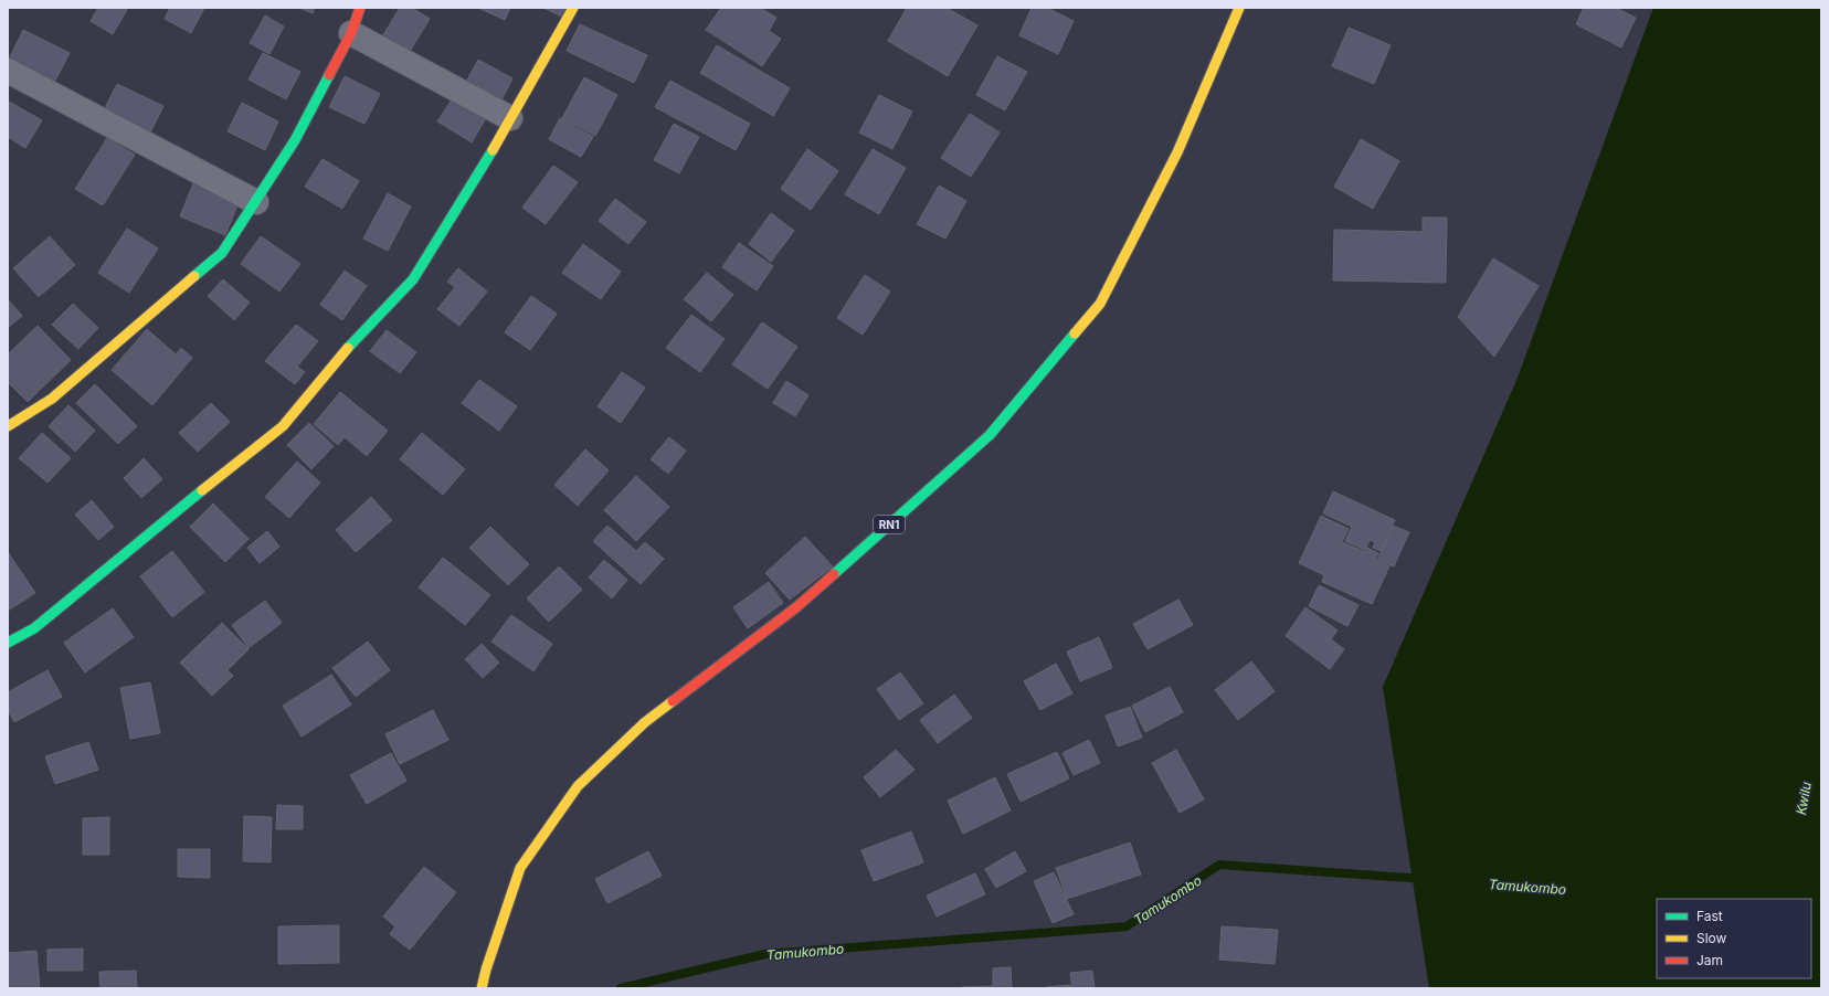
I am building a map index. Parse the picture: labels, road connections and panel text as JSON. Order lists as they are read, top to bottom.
{
  "streets": {
    "main road": ["RN1"]
  },
  "water": ["Kwilu", "Tamukombo"],
  "legend": ["Fast", "Slow", "Jam"]
}
